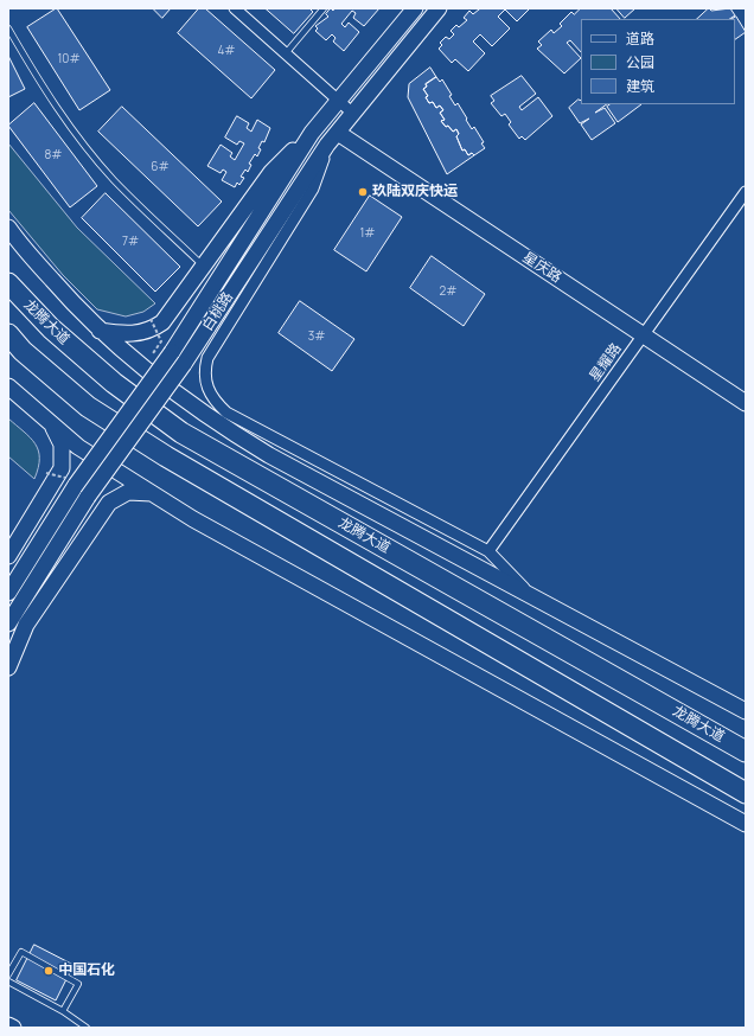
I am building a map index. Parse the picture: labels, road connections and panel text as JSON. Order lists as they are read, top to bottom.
{
  "streets": {
    "highway": ["龙腾大道"],
    "main road": ["星庆路", "白桃路"],
    "street": ["星耀路"]
  },
  "crossings": [
    ["星庆路", "白桃路"],
    ["星庆路", "星耀路"]
  ],
  "places": ["玖陆双庆快运", "中国石化"],
  "house_numbers": [
    "4#",
    "10#",
    "8#",
    "6#",
    "1#",
    "7#",
    "2#",
    "3#"
  ],
  "legend": ["道路", "公园", "建筑"]
}
